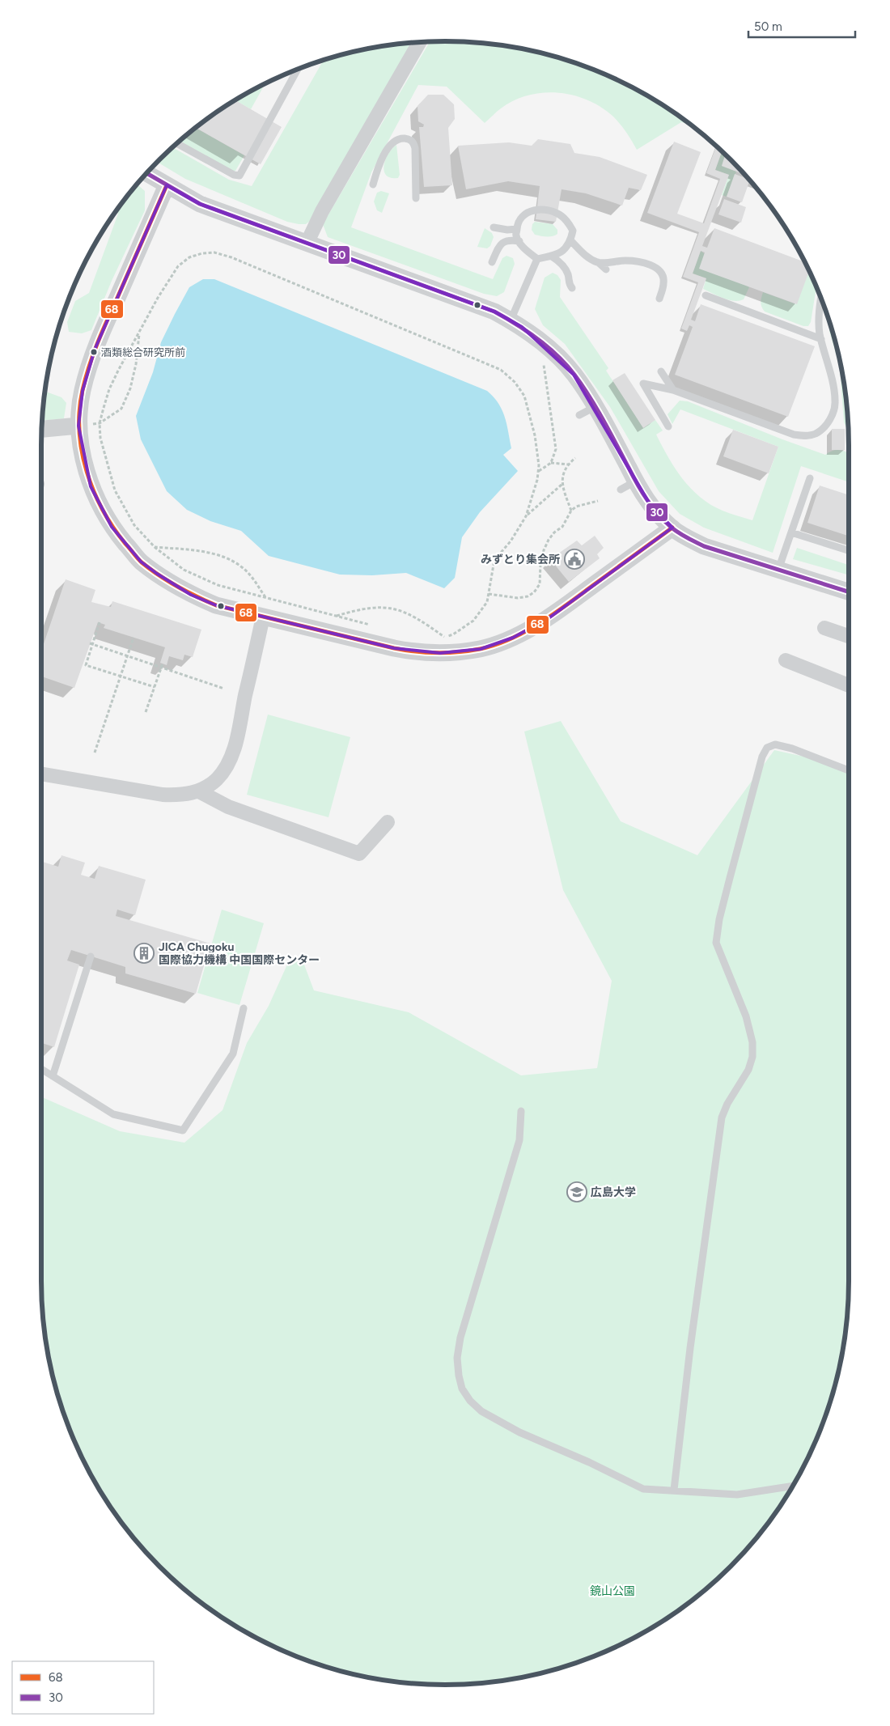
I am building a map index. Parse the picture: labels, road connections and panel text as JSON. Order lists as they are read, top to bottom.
{
  "parks": ["鏡山公園"],
  "places": {
    "other": ["酒類総合研究所前"],
    "public building": ["みずとり集会所"],
    "building": ["JICA Chugoku 国際協力機構 中国国際センター"],
    "school or university": ["広島大学"]
  },
  "lines": ["transit line 30", "transit line 68"],
  "legend": ["68", "30"],
  "scale_bar": "50 m"
}
